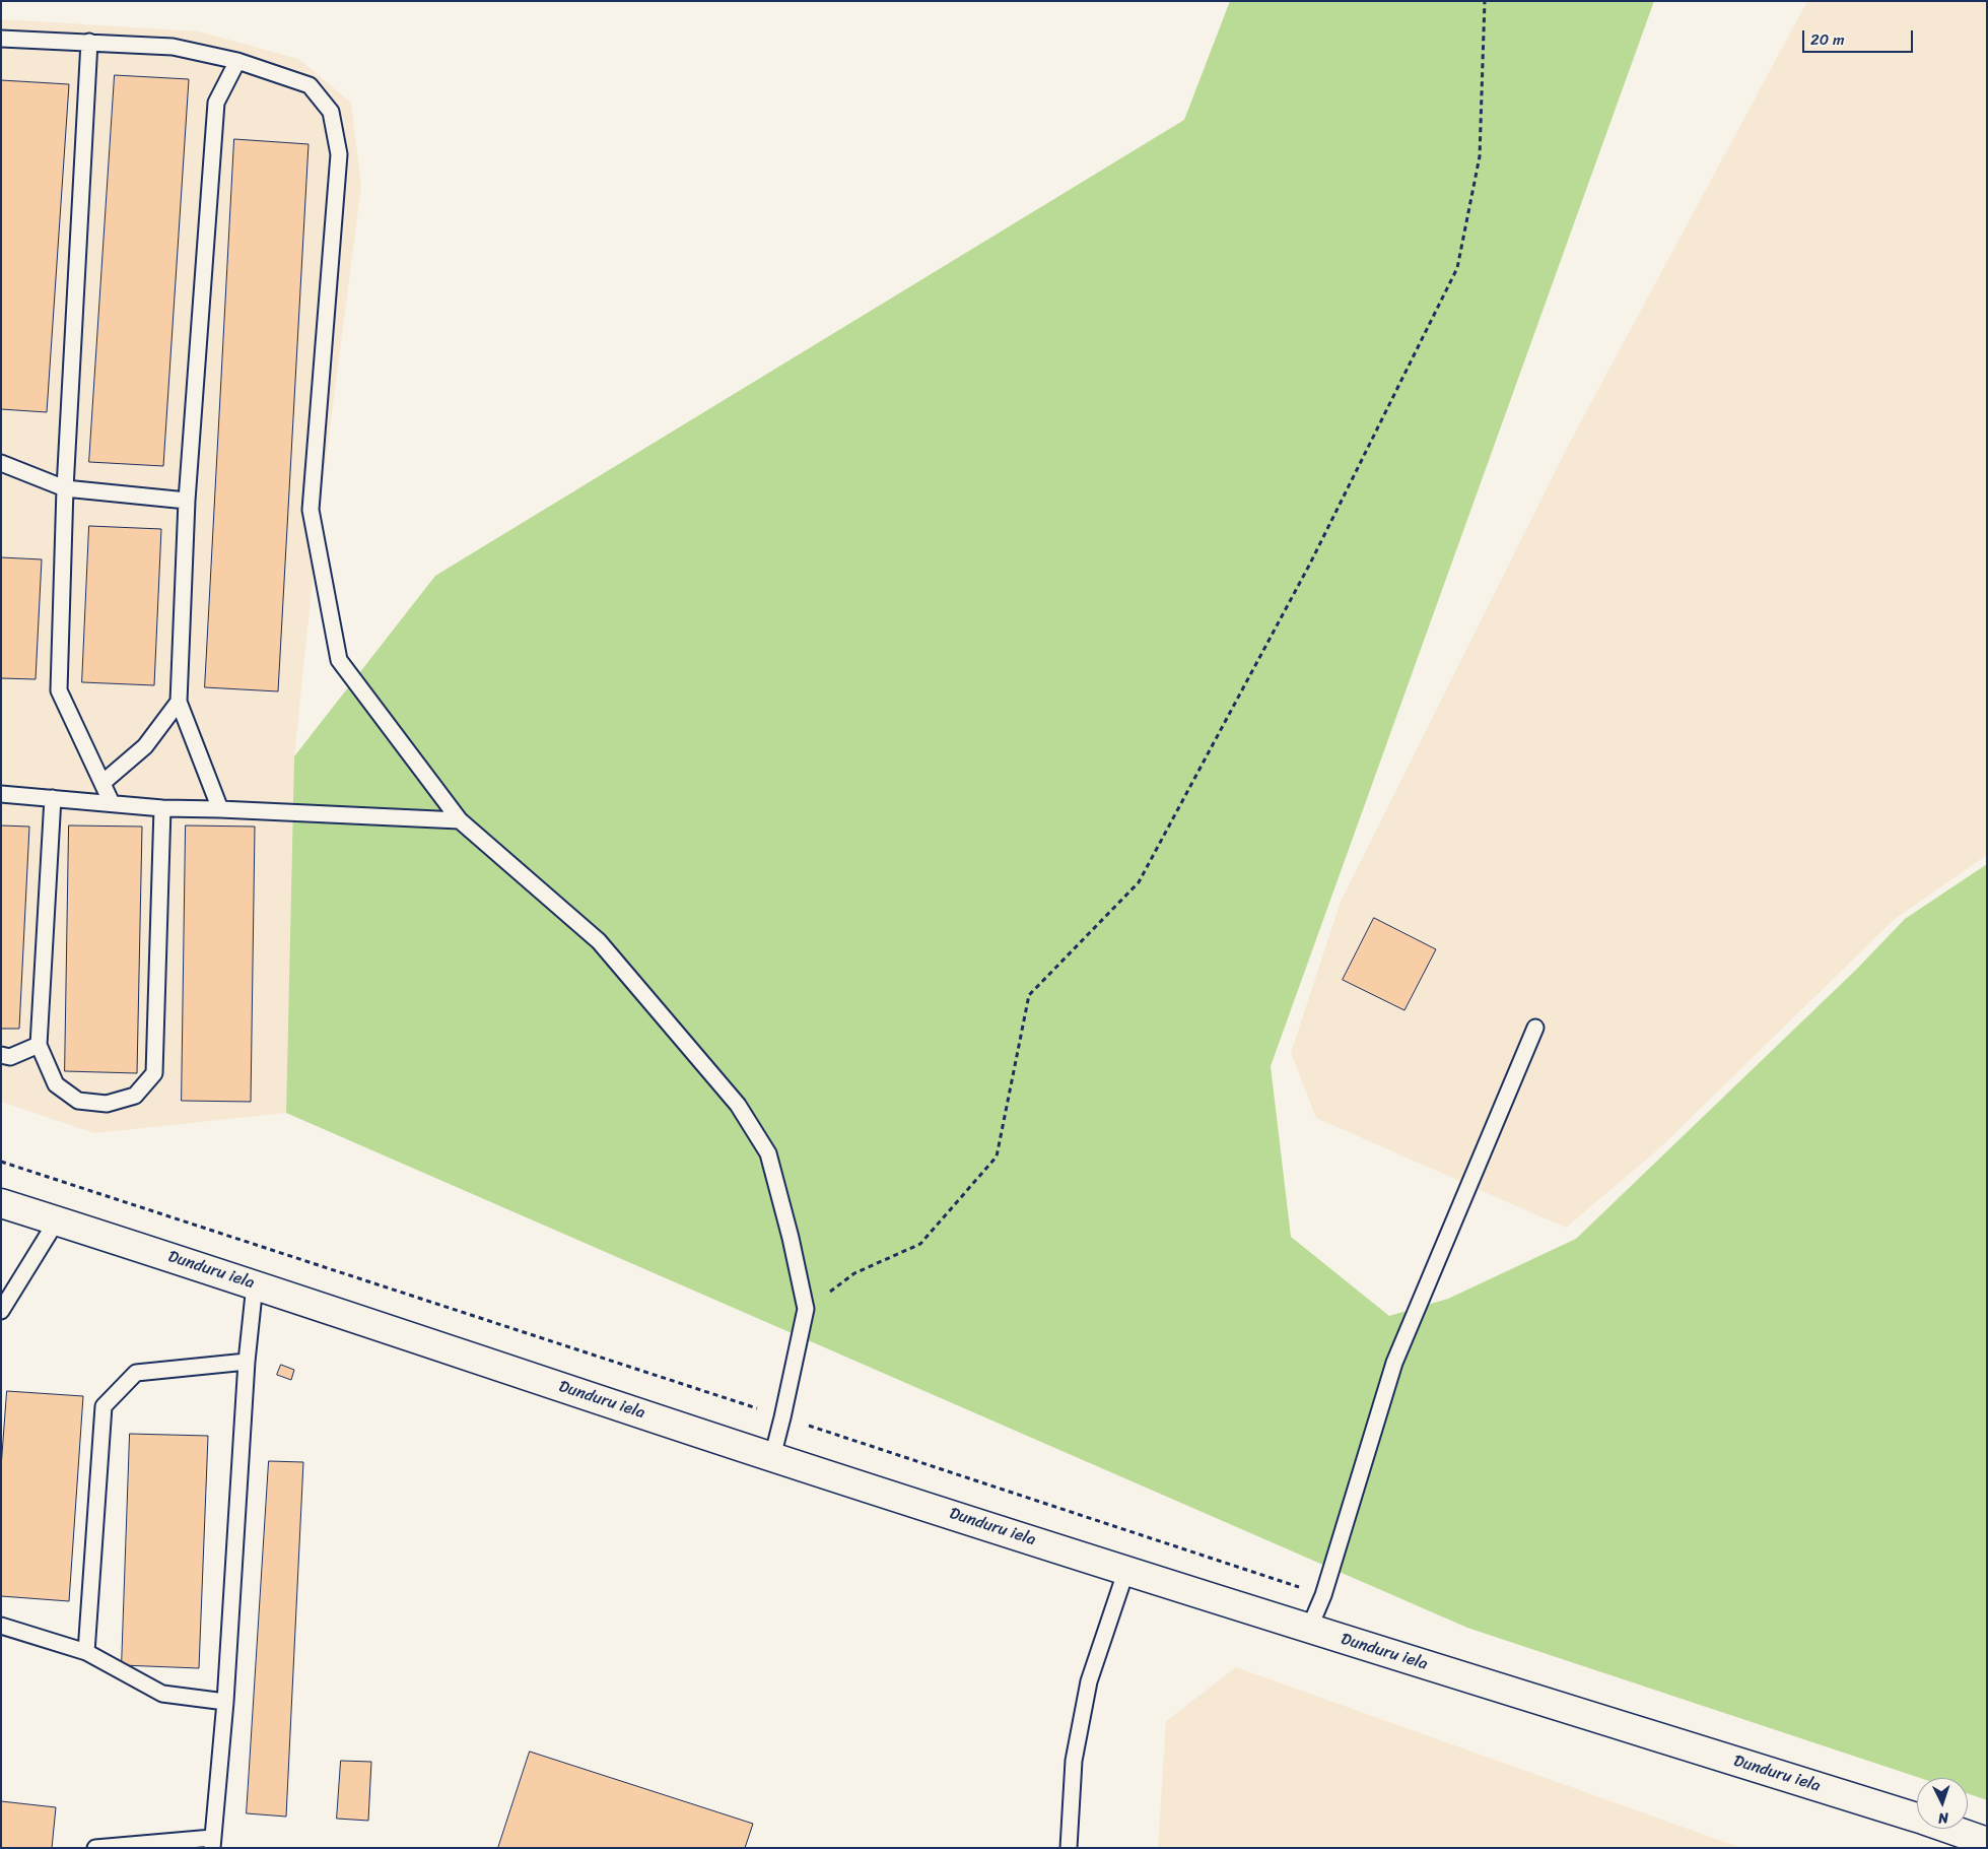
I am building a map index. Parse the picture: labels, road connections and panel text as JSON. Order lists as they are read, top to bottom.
{
  "streets": {
    "street": ["Dunduru iela"]
  },
  "scale_bar": "20 m",
  "north": "bottom"
}
